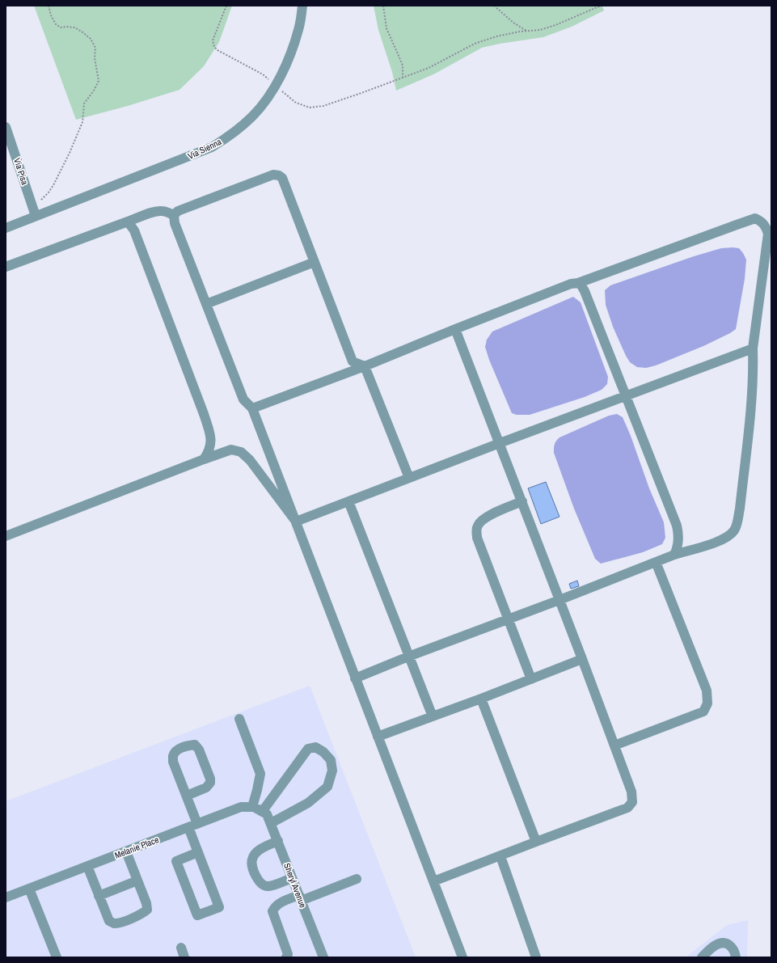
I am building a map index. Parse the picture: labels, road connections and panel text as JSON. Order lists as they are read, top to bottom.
{
  "streets": {
    "street": [
      "Via Sienna",
      "Via Pisa",
      "Melanie Place",
      "Sheryl Avenue"
    ]
  },
  "crossings": [
    ["Via Sienna", "Via Pisa"]
  ]
}
